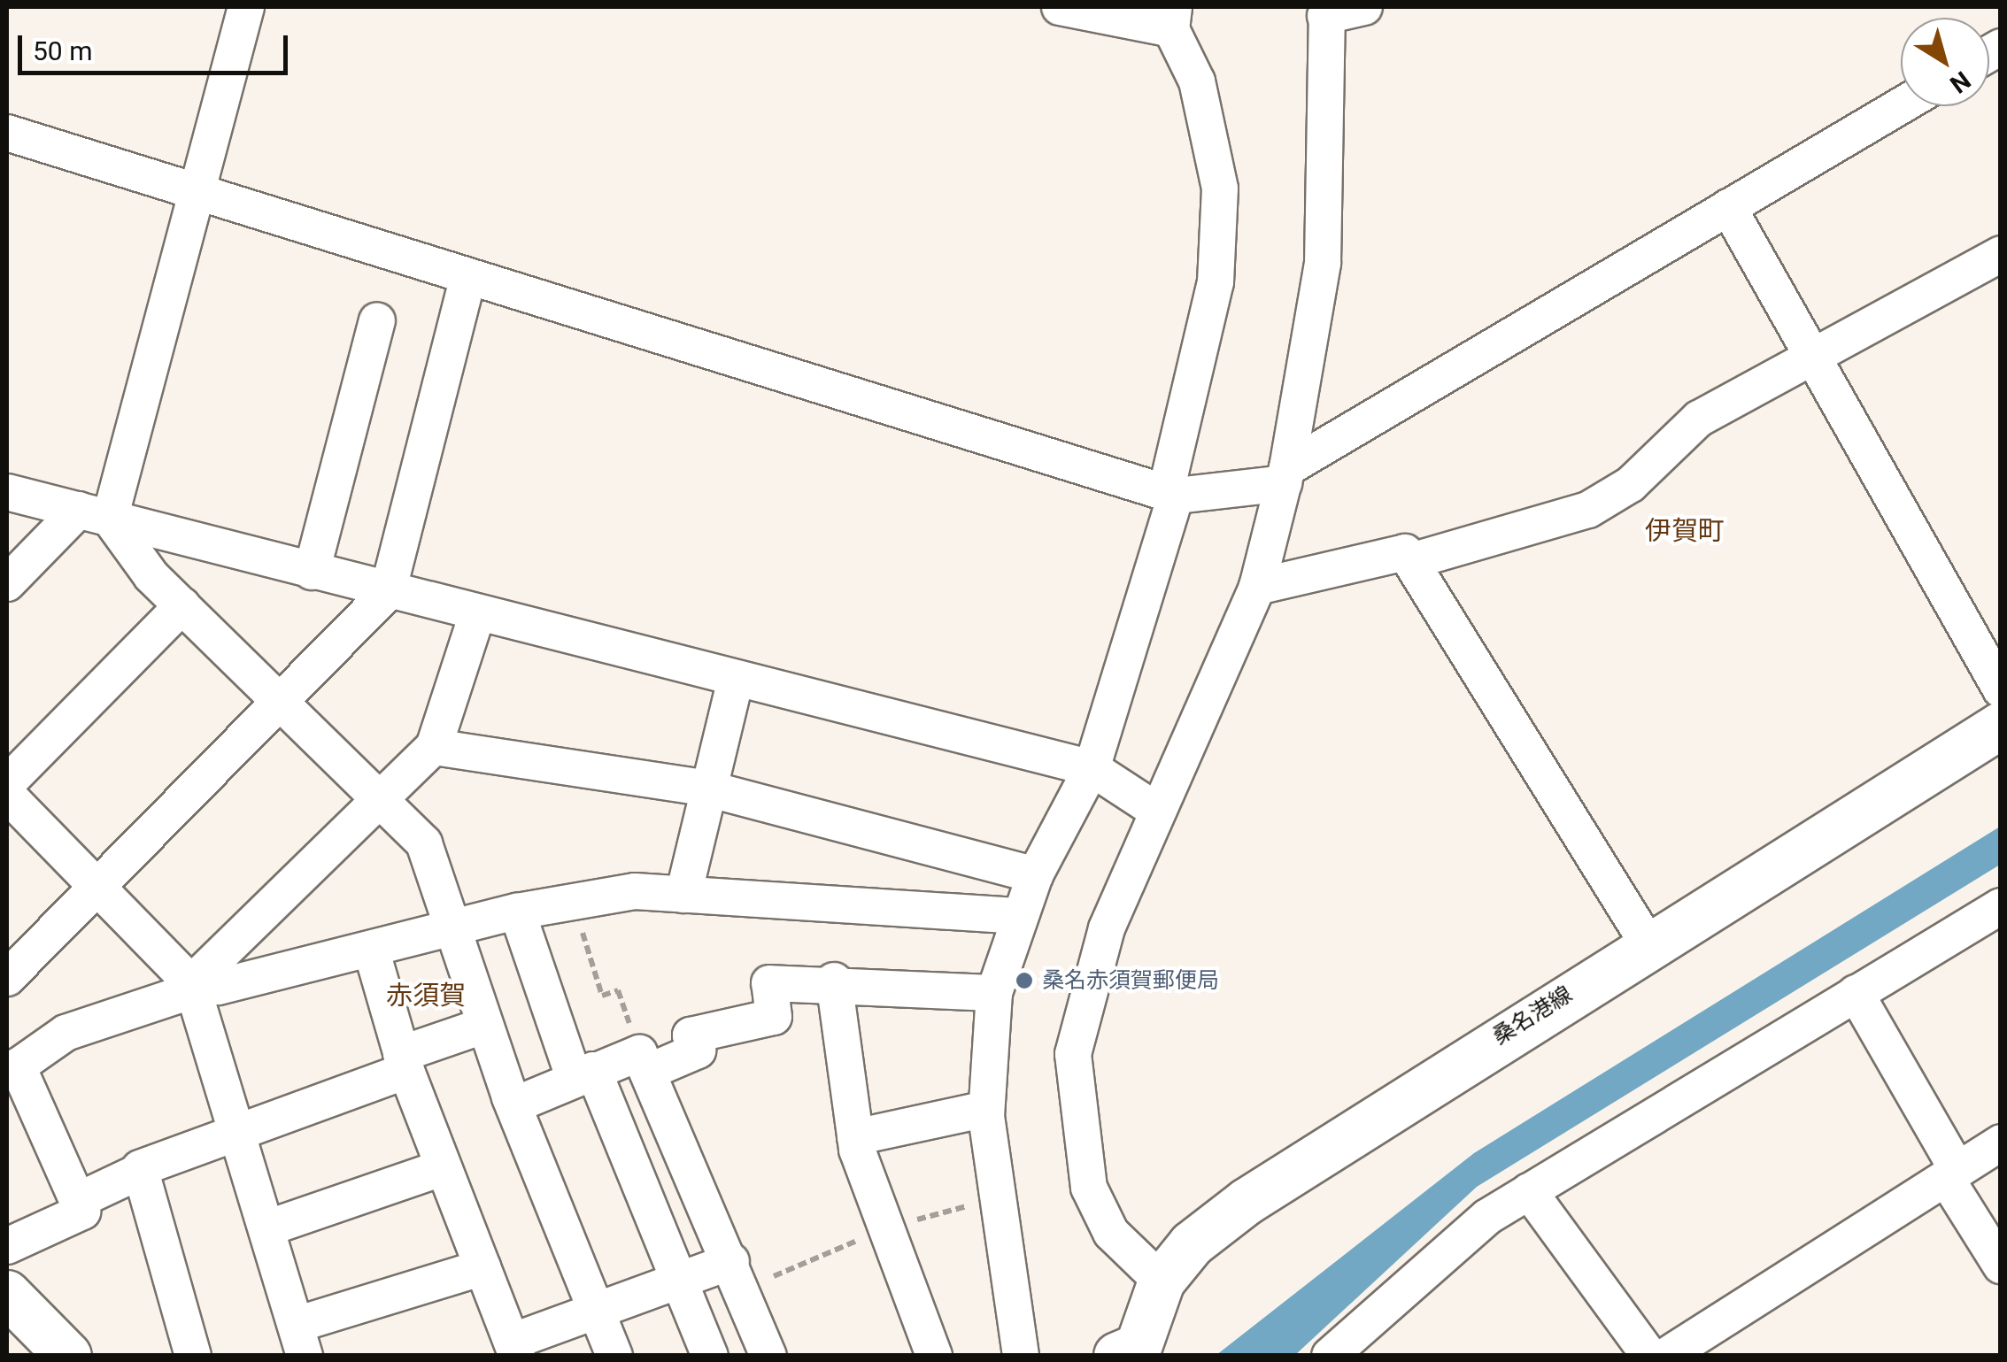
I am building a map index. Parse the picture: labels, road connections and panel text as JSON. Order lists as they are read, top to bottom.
{
  "streets": {
    "main road": ["桑名港線"]
  },
  "districts": ["伊賀町", "赤須賀"],
  "places": ["桑名赤須賀郵便局"],
  "scale_bar": "50 m",
  "north": "bottom right"
}
